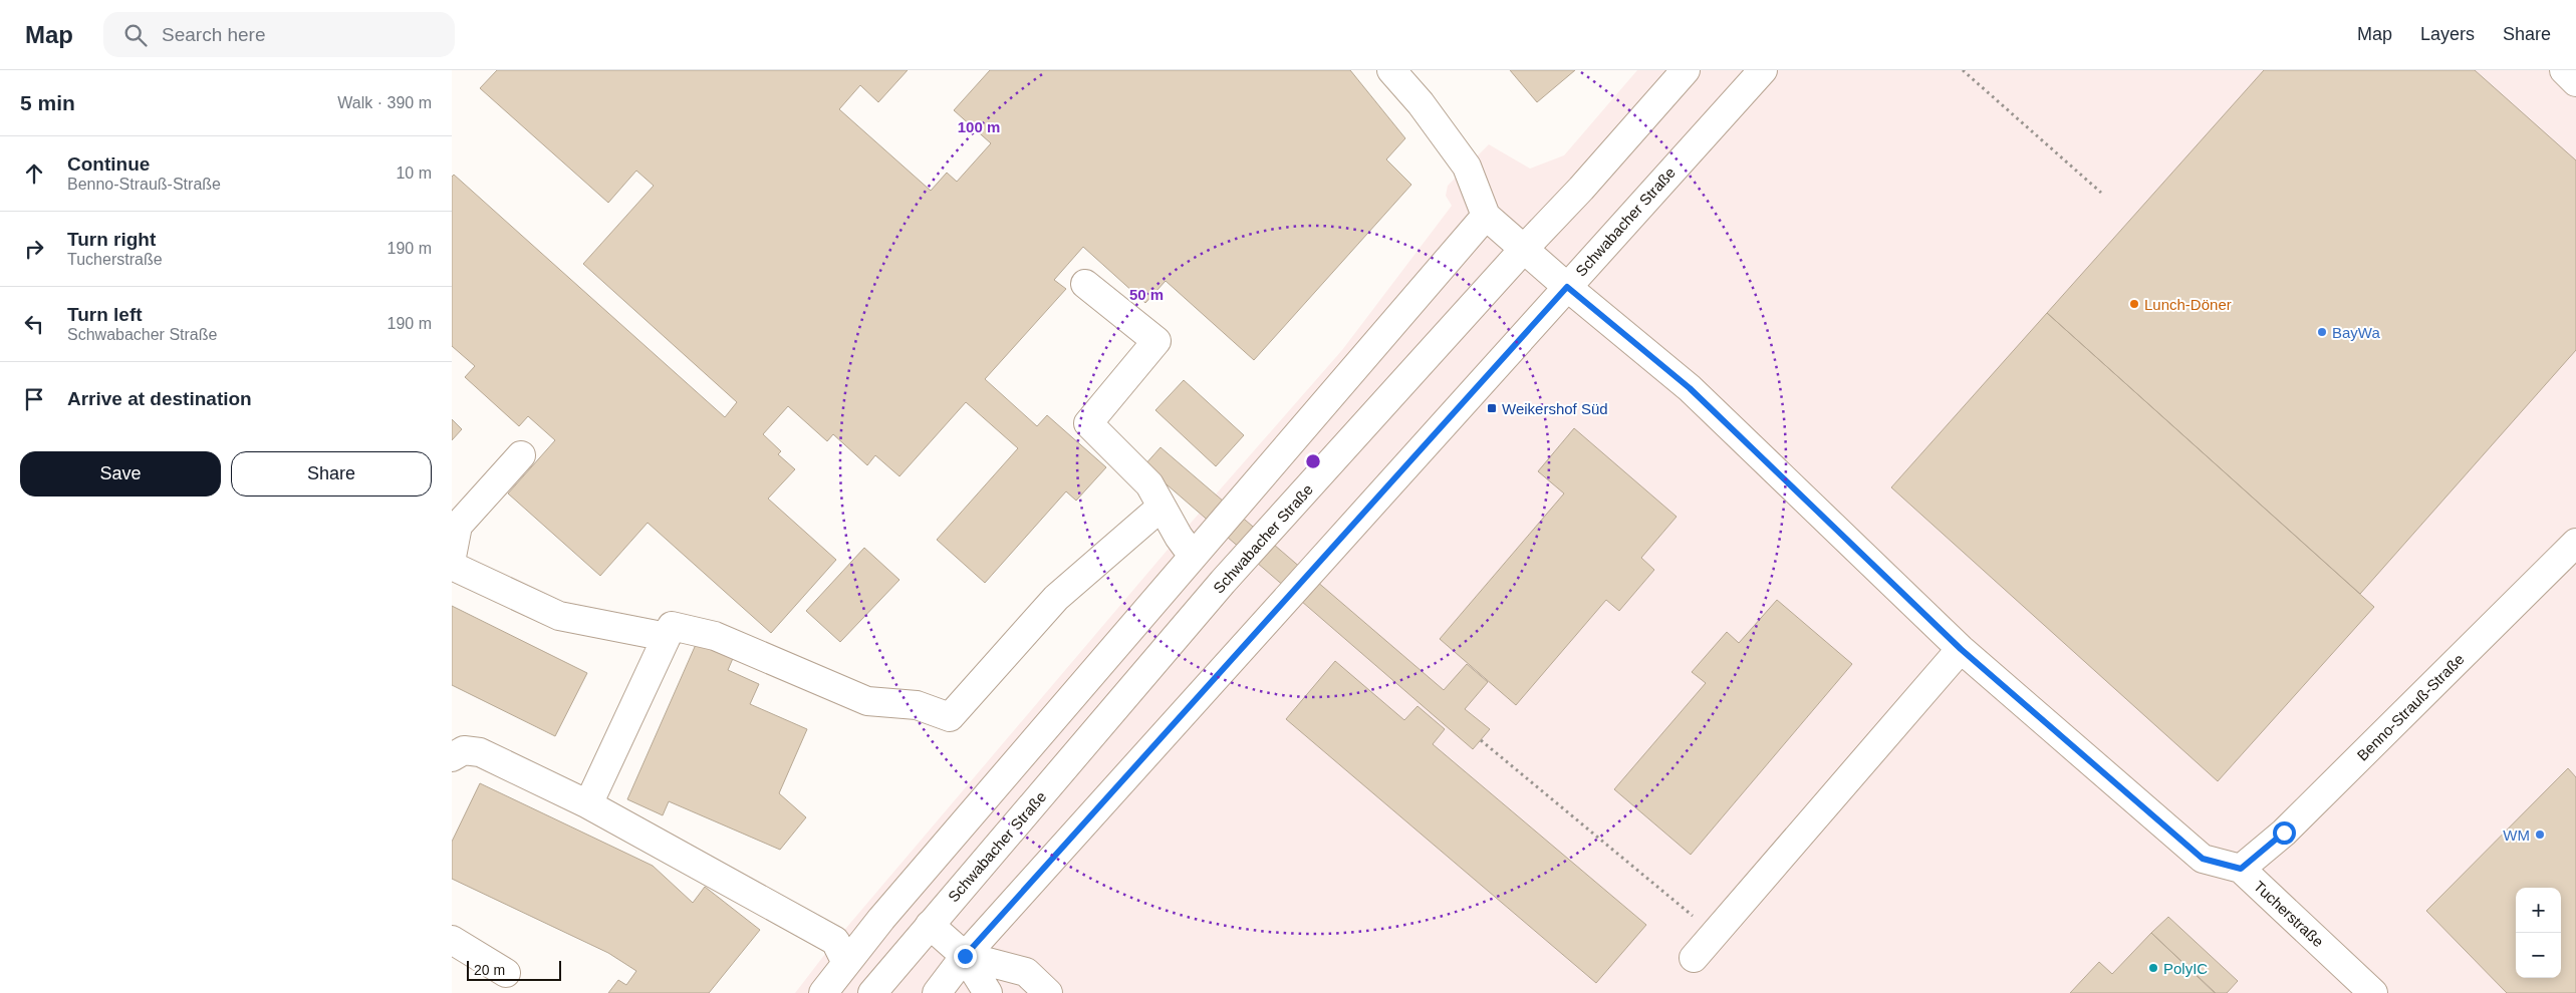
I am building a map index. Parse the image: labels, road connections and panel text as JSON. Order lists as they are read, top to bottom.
{
  "streets": {
    "main road": ["Schwabacher Straße", "Benno-Strauß-Straße", "Tucherstraße"]
  },
  "crossings": [
    ["Schwabacher Straße", "Tucherstraße"],
    ["Benno-Strauß-Straße", "Tucherstraße"]
  ],
  "places": {
    "other": [
      "Lunch-Döner",
      "BayWa",
      "WM",
      "PolyIC"
    ],
    "transit": ["Weikershof Süd"]
  },
  "scale_bar": "20 m",
  "page": {
    "header": "Map",
    "search": "Search here",
    "nav": ["Map", "Layers", "Share"],
    "heading": ["5 min", "Walk · 390 m"],
    "list": [
      ["Continue", "Benno-Strauß-Straße", "10 m"],
      ["Turn right", "Tucherstraße", "190 m"],
      ["Turn left", "Schwabacher Straße", "190 m"],
      "Arrive at destination"
    ],
    "buttons": ["Save", "Share"],
    "map_buttons": ["+", "−"],
    "scale": "20 m"
  },
  "rings": ["100 m", "50 m"]
}
